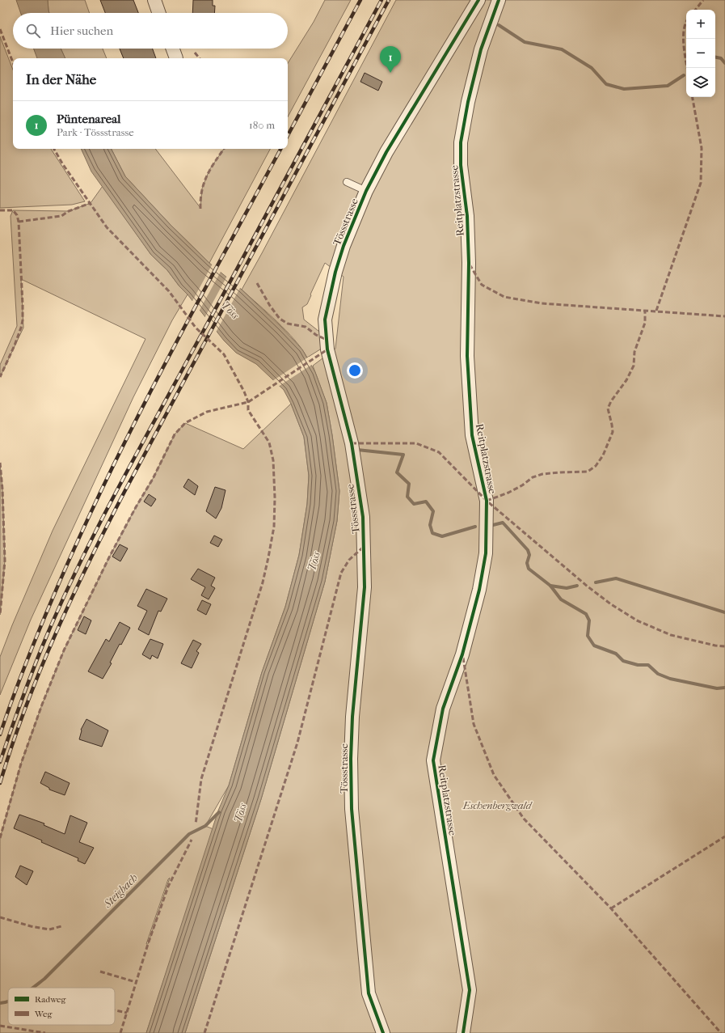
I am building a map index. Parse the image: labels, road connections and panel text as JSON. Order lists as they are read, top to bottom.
{
  "streets": {
    "street": ["Reitplatzstrasse", "Tössstrasse"]
  },
  "water": ["Töss", "Steigbach"],
  "parks": ["Eschenbergwald"],
  "legend": ["Radweg", "Weg"],
  "page": {
    "map_buttons": ["+", "−"],
    "search": "Hier suchen",
    "pins": "1",
    "heading": "In der Nähe",
    "list": [
      {
        "mark": "1",
        "name": "Püntenareal",
        "note": "Park · Tössstrasse",
        "value": "180 m"
      }
    ]
  }
}
